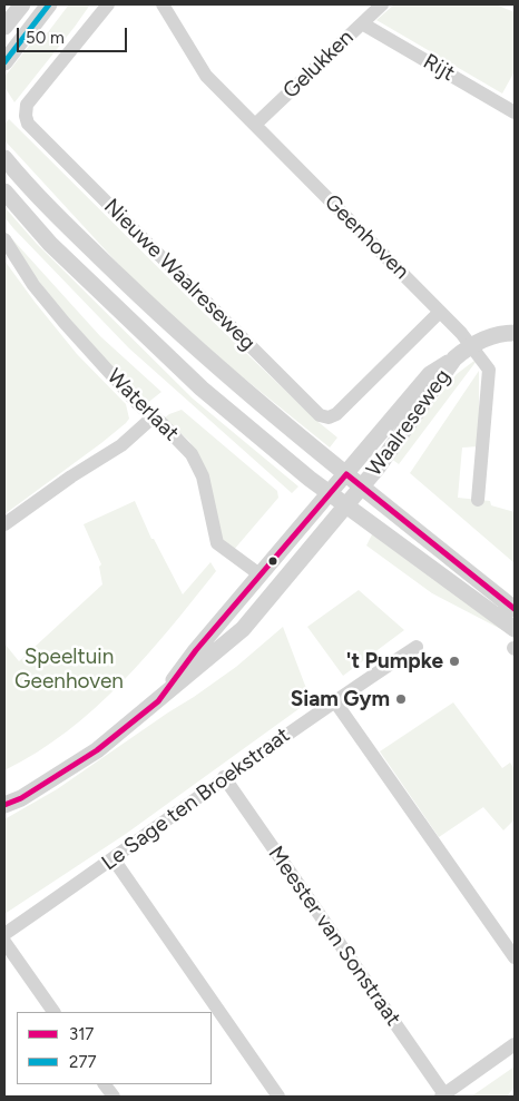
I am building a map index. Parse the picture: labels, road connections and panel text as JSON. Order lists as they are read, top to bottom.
{
  "streets": {
    "street": [
      "Gelukken",
      "Rijt",
      "Geenhoven",
      "Nieuwe Waalreseweg",
      "Waterlaat",
      "Waalreseweg",
      "Le Sage ten Broekstraat",
      "Meester van Sonstraat"
    ]
  },
  "crossings": [
    ["Gelukken", "Rijt"],
    ["Gelukken", "Geenhoven"],
    ["Geenhoven", "Nieuwe Waalreseweg"],
    ["Geenhoven", "Waalreseweg"],
    ["Nieuwe Waalreseweg", "Waalreseweg"],
    ["Waterlaat", "Waalreseweg"],
    ["Le Sage ten Broekstraat", "Meester van Sonstraat"]
  ],
  "parks": ["Speeltuin Geenhoven"],
  "places": ["'t Pumpke", "Siam Gym"],
  "lines": ["transit line 277", "transit line 317"],
  "legend": ["317", "277"],
  "scale_bar": "50 m"
}
